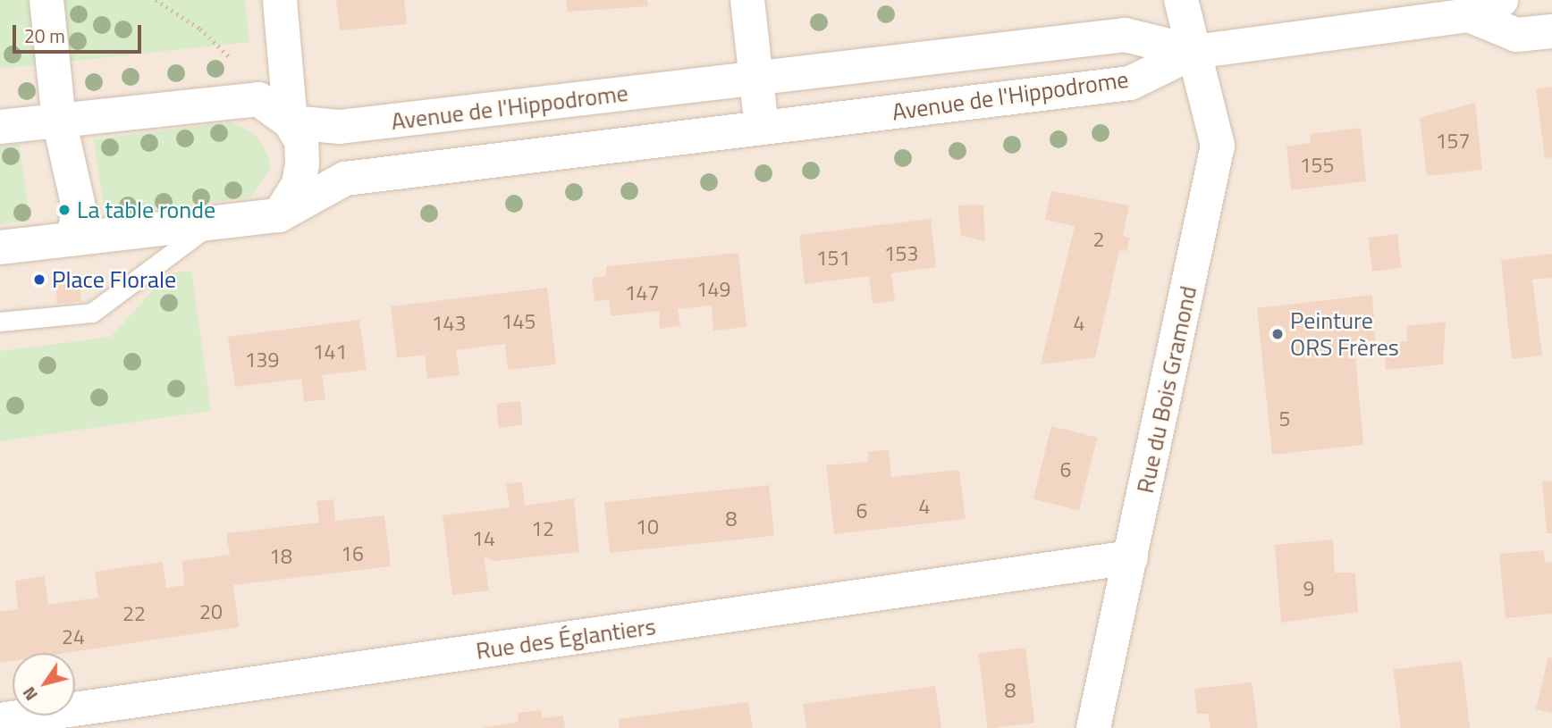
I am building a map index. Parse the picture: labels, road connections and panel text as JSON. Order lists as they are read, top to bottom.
{
  "streets": {
    "street": ["Avenue de l'Hippodrome", "Rue du Bois Gramond", "Rue des Églantiers"]
  },
  "crossings": [
    ["Avenue de l'Hippodrome", "Rue du Bois Gramond"],
    ["Rue du Bois Gramond", "Rue des Églantiers"]
  ],
  "places": ["La table ronde", "Place Florale", "Peinture ORS Frères"],
  "house_numbers": [
    "157",
    "155",
    "2",
    "153",
    "151",
    "149",
    "147",
    "145",
    "143",
    "4",
    "141",
    "139",
    "5",
    "6",
    "4",
    "6",
    "8",
    "10",
    "12",
    "14",
    "16",
    "18",
    "9",
    "20",
    "22",
    "24",
    "8"
  ],
  "scale_bar": "20 m",
  "north": "bottom left"
}
